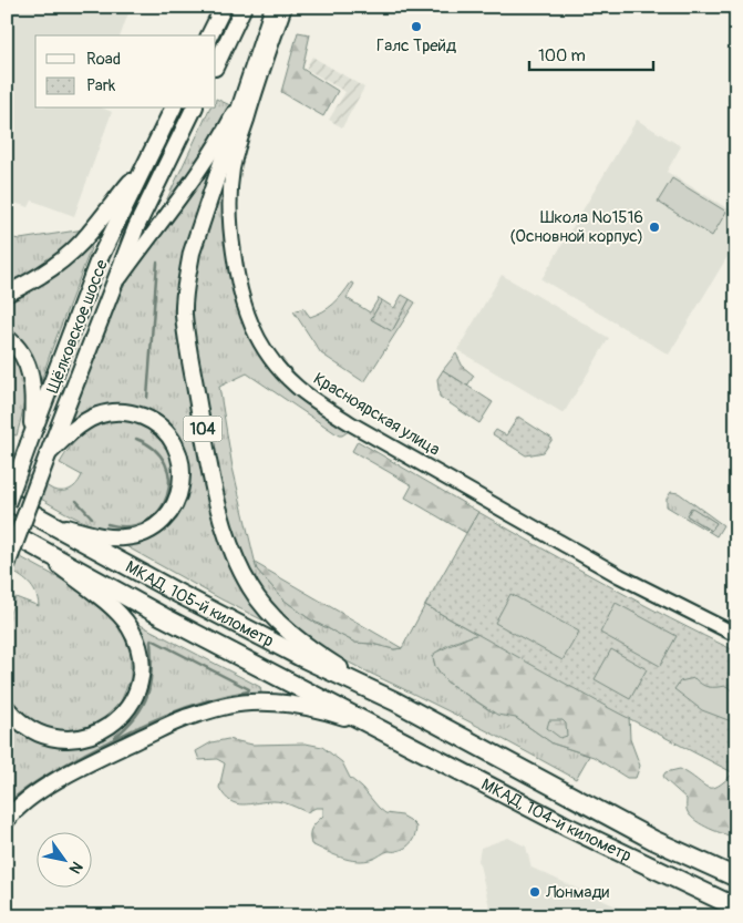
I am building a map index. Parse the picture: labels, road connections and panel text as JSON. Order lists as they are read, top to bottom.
{
  "streets": {
    "highway": ["МКАД, 105-й километр", "МКАД, 104-й километр"],
    "main road": ["Щёлковское шоссе", "104"],
    "street": ["Красноярская улица"]
  },
  "crossings": [
    ["104", "МКАД, 105-й километр"],
    ["104", "МКАД, 104-й километр"],
    ["МКАД, 105-й километр", "МКАД, 104-й километр"]
  ],
  "places": ["Галс Трейд", "Школа №1516 (Основной корпус)", "Лонмади"],
  "legend": ["Road", "Park"],
  "scale_bar": "100 m",
  "north": "bottom right"
}
